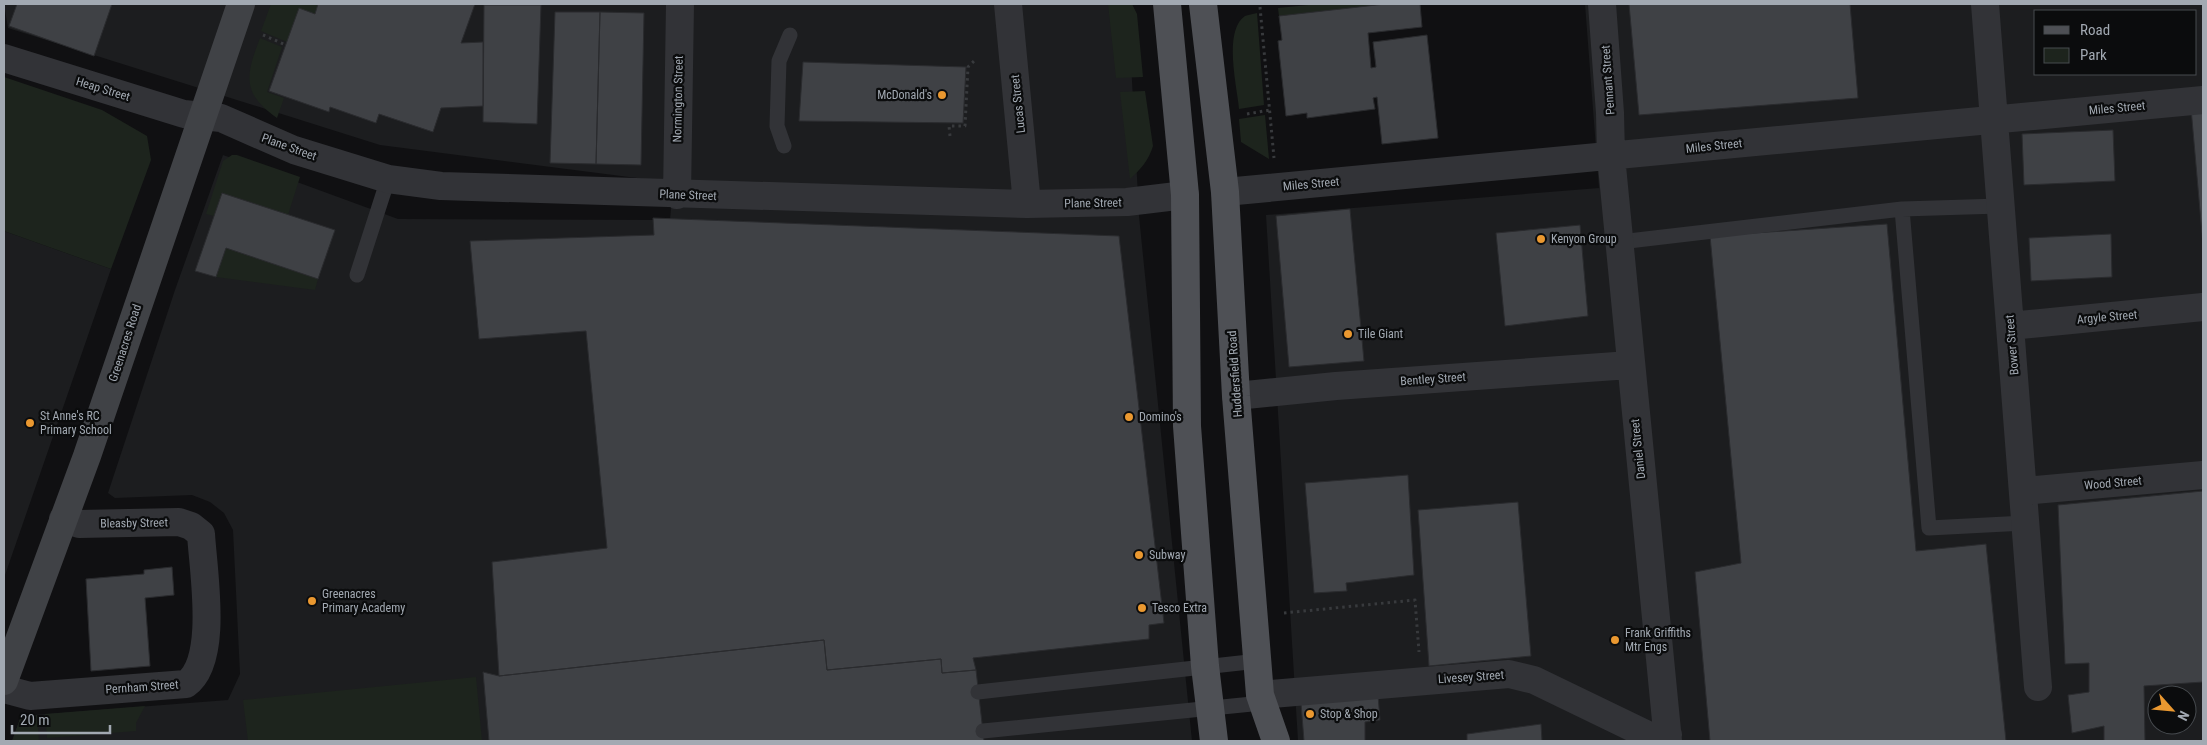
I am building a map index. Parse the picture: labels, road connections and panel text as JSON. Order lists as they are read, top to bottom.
{
  "streets": {
    "main road": ["Huddersfield Road"],
    "street": [
      "Pennant Street",
      "Heap Street",
      "Normington Street",
      "Lucas Street",
      "Miles Street",
      "Plane Street",
      "Argyle Street",
      "Greenacres Road",
      "Bower Street",
      "Bentley Street",
      "Daniel Street",
      "Wood Street",
      "Bleasby Street",
      "Livesey Street",
      "Pernham Street"
    ]
  },
  "crossings": [
    ["Pennant Street", "Miles Street"],
    ["Pennant Street", "Daniel Street"],
    ["Heap Street", "Plane Street"],
    ["Heap Street", "Greenacres Road"],
    ["Normington Street", "Plane Street"],
    ["Lucas Street", "Plane Street"],
    ["Miles Street", "Bower Street"],
    ["Miles Street", "Huddersfield Road"],
    ["Miles Street", "Daniel Street"],
    ["Plane Street", "Greenacres Road"],
    ["Argyle Street", "Bower Street"],
    ["Greenacres Road", "Bleasby Street"],
    ["Bower Street", "Wood Street"],
    ["Huddersfield Road", "Bentley Street"],
    ["Huddersfield Road", "Livesey Street"],
    ["Bentley Street", "Daniel Street"],
    ["Daniel Street", "Livesey Street"],
    ["Bleasby Street", "Pernham Street"]
  ],
  "places": [
    "McDonald's",
    "Kenyon Group",
    "Tile Giant",
    "Domino's",
    "St Anne's RC Primary School",
    "Subway",
    "Greenacres Primary Academy",
    "Tesco Extra",
    "Frank Griffiths Mtr Engs",
    "Stop & Shop"
  ],
  "legend": ["Road", "Park"],
  "scale_bar": "20 m",
  "north": "bottom right"
}
